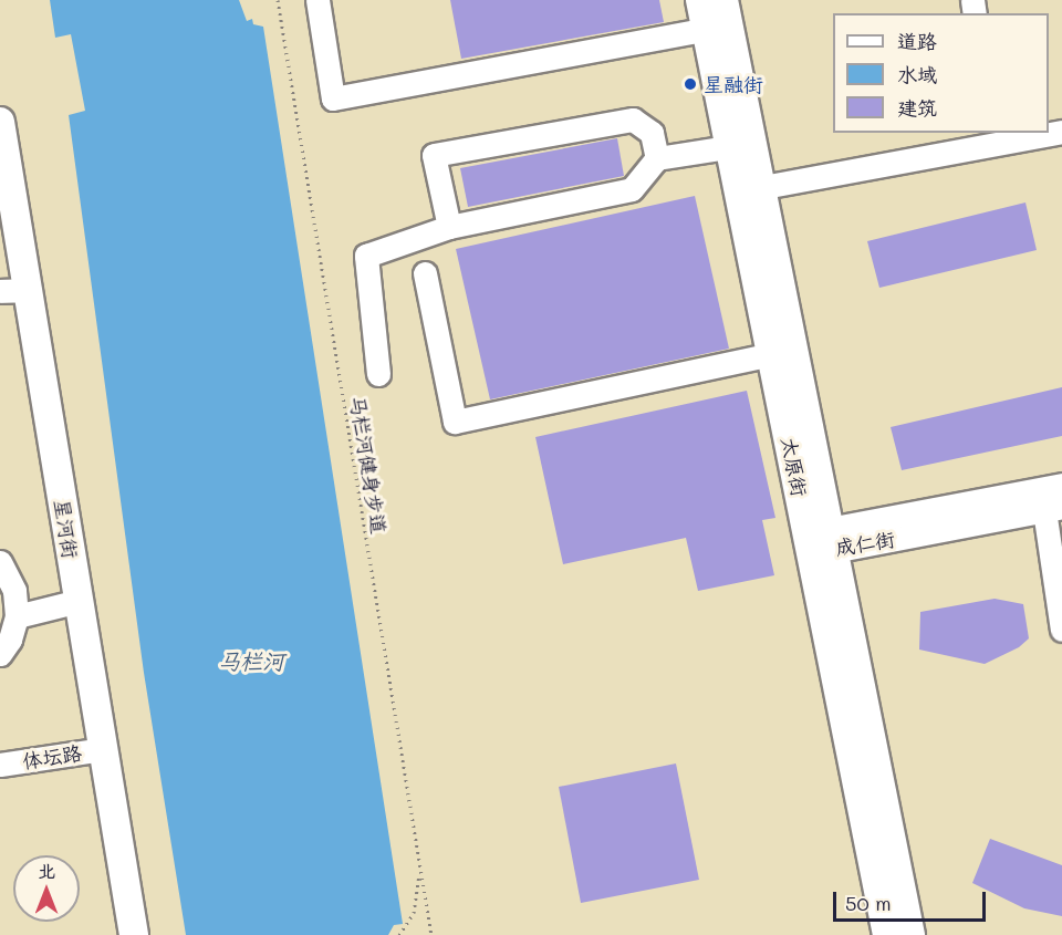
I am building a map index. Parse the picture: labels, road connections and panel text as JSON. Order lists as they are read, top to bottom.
{
  "streets": {
    "main road": ["太原街", "星河街"],
    "street": ["成仁街", "体坛路"],
    "path": ["马栏河健身步道"]
  },
  "crossings": [
    ["太原街", "成仁街"],
    ["星河街", "体坛路"]
  ],
  "water": ["马栏河"],
  "places": ["星融街"],
  "legend": ["道路", "水域", "建筑"],
  "scale_bar": "50 m",
  "north": "top"
}
